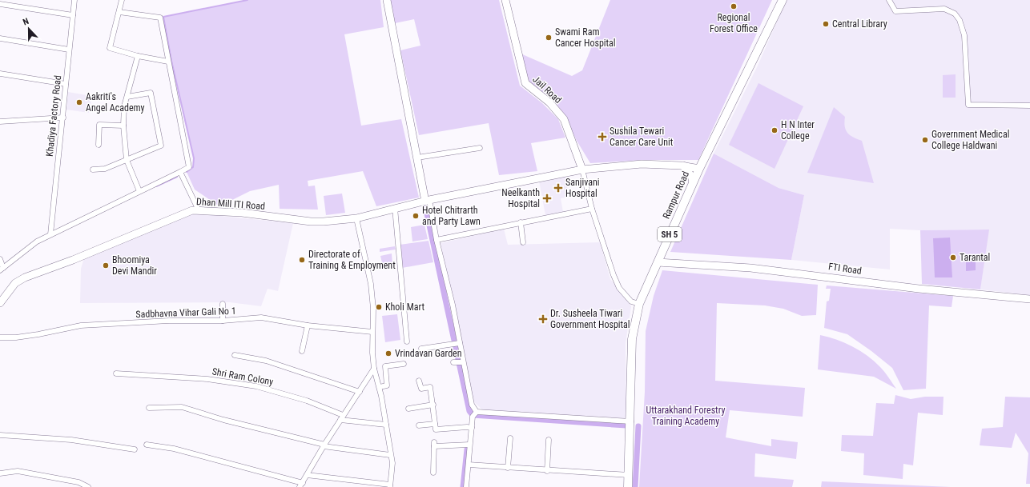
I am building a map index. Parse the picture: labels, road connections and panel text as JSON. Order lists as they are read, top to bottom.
{
  "streets": {
    "main road": [
      "Jail Road",
      "Rampur Road",
      "Dhan Mill ITI Road",
      "SH 5",
      "FTI Road"
    ],
    "street": ["Khadiya Factory Road", "Sadbhavna Vihar Gali No 1", "Shri Ram Colony"]
  },
  "crossings": [
    ["Jail Road", "Dhan Mill ITI Road"],
    ["Rampur Road", "Dhan Mill ITI Road"],
    ["Rampur Road", "FTI Road"]
  ],
  "parks": ["Uttarakhand Forestry Training Academy"],
  "places": {
    "other": [
      "Regional Forest Office",
      "Central Library",
      "Swami Ram Cancer Hospital",
      "Aakriti's Angel Academy",
      "H N Inter College",
      "Government Medical College Haldwani",
      "Hotel Chitrarth and Party Lawn",
      "Tarantal",
      "Directorate of Training & Employment",
      "Bhoomiya Devi Mandir",
      "Kholi Mart",
      "Vrindavan Garden"
    ],
    "health": [
      "Sushila Tewari Cancer Care Unit",
      "Sanjivani Hospital",
      "Neelkanth Hospital",
      "Dr. Susheela Tiwari Government Hospital"
    ]
  },
  "north": "top"
}
